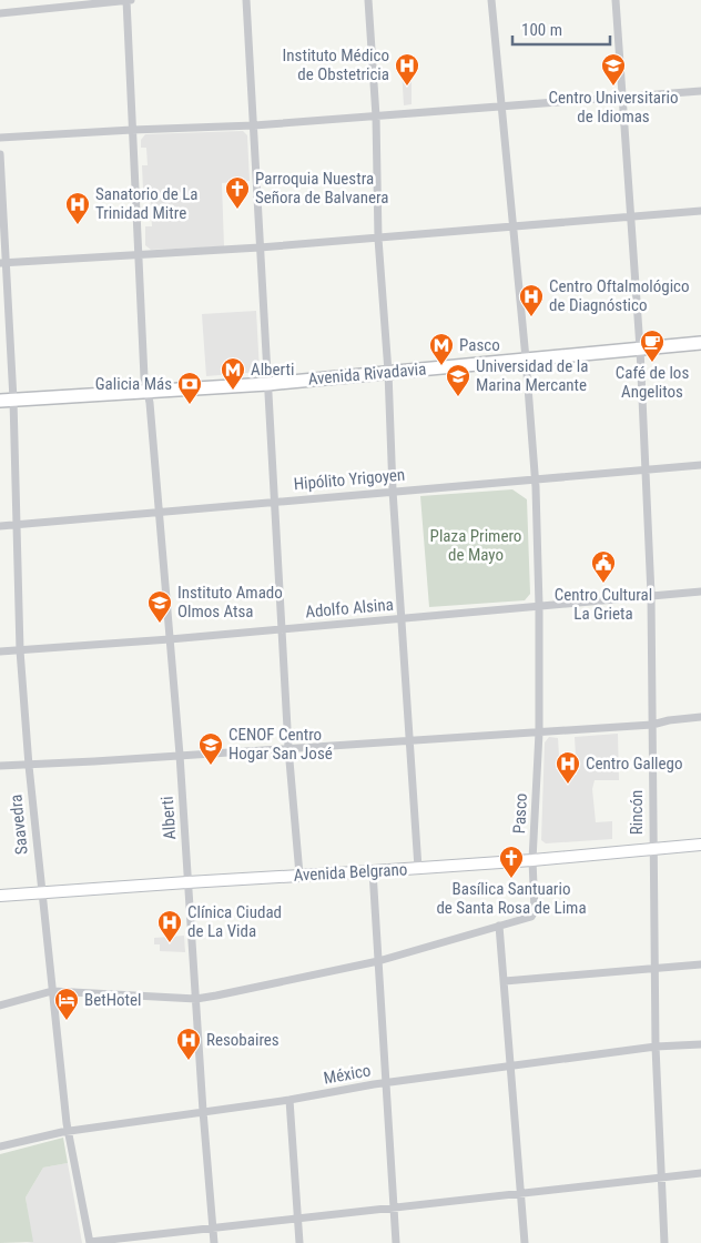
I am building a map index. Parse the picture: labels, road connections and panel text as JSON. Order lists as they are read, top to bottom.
{
  "streets": {
    "main road": ["Avenida Rivadavia", "Avenida Belgrano"],
    "street": [
      "Hipólito Yrigoyen",
      "Adolfo Alsina",
      "Rincón",
      "Pasco",
      "Alberti",
      "Saavedra",
      "México"
    ]
  },
  "crossings": [
    ["Avenida Rivadavia", "Rincón"],
    ["Avenida Rivadavia", "Pasco"],
    ["Avenida Rivadavia", "Alberti"],
    ["Avenida Rivadavia", "Saavedra"],
    ["Hipólito Yrigoyen", "Rincón"],
    ["Hipólito Yrigoyen", "Pasco"],
    ["Hipólito Yrigoyen", "Alberti"],
    ["Hipólito Yrigoyen", "Saavedra"],
    ["Adolfo Alsina", "Rincón"],
    ["Adolfo Alsina", "Pasco"],
    ["Adolfo Alsina", "Alberti"],
    ["Adolfo Alsina", "Saavedra"],
    ["Rincón", "Avenida Belgrano"],
    ["Rincón", "México"],
    ["Pasco", "Avenida Belgrano"],
    ["Alberti", "Avenida Belgrano"],
    ["Alberti", "México"],
    ["Saavedra", "Avenida Belgrano"],
    ["Saavedra", "México"]
  ],
  "parks": ["Plaza Primero de Mayo"],
  "places": {
    "hospital": [
      "Instituto Médico de Obstetricia",
      "Sanatorio de La Trinidad Mitre",
      "Centro Oftalmológico de Diagnóstico",
      "Centro Gallego",
      "Clínica Ciudad de La Vida",
      "Resobaires"
    ],
    "school or university": [
      "Centro Universitario de Idiomas",
      "Universidad de la Marina Mercante",
      "Instituto Amado Olmos Atsa",
      "CENOF Centro Hogar San José"
    ],
    "church": ["Parroquia Nuestra Señora de Balvanera", "Basílica Santuario de Santa Rosa de Lima"],
    "cafe": ["Café de los Angelitos"],
    "metro station": ["Pasco", "Alberti"],
    "bank": ["Galicia Más"],
    "public building": ["Centro Cultural La Grieta"],
    "hotel": ["BetHotel"]
  },
  "scale_bar": "100 m"
}
